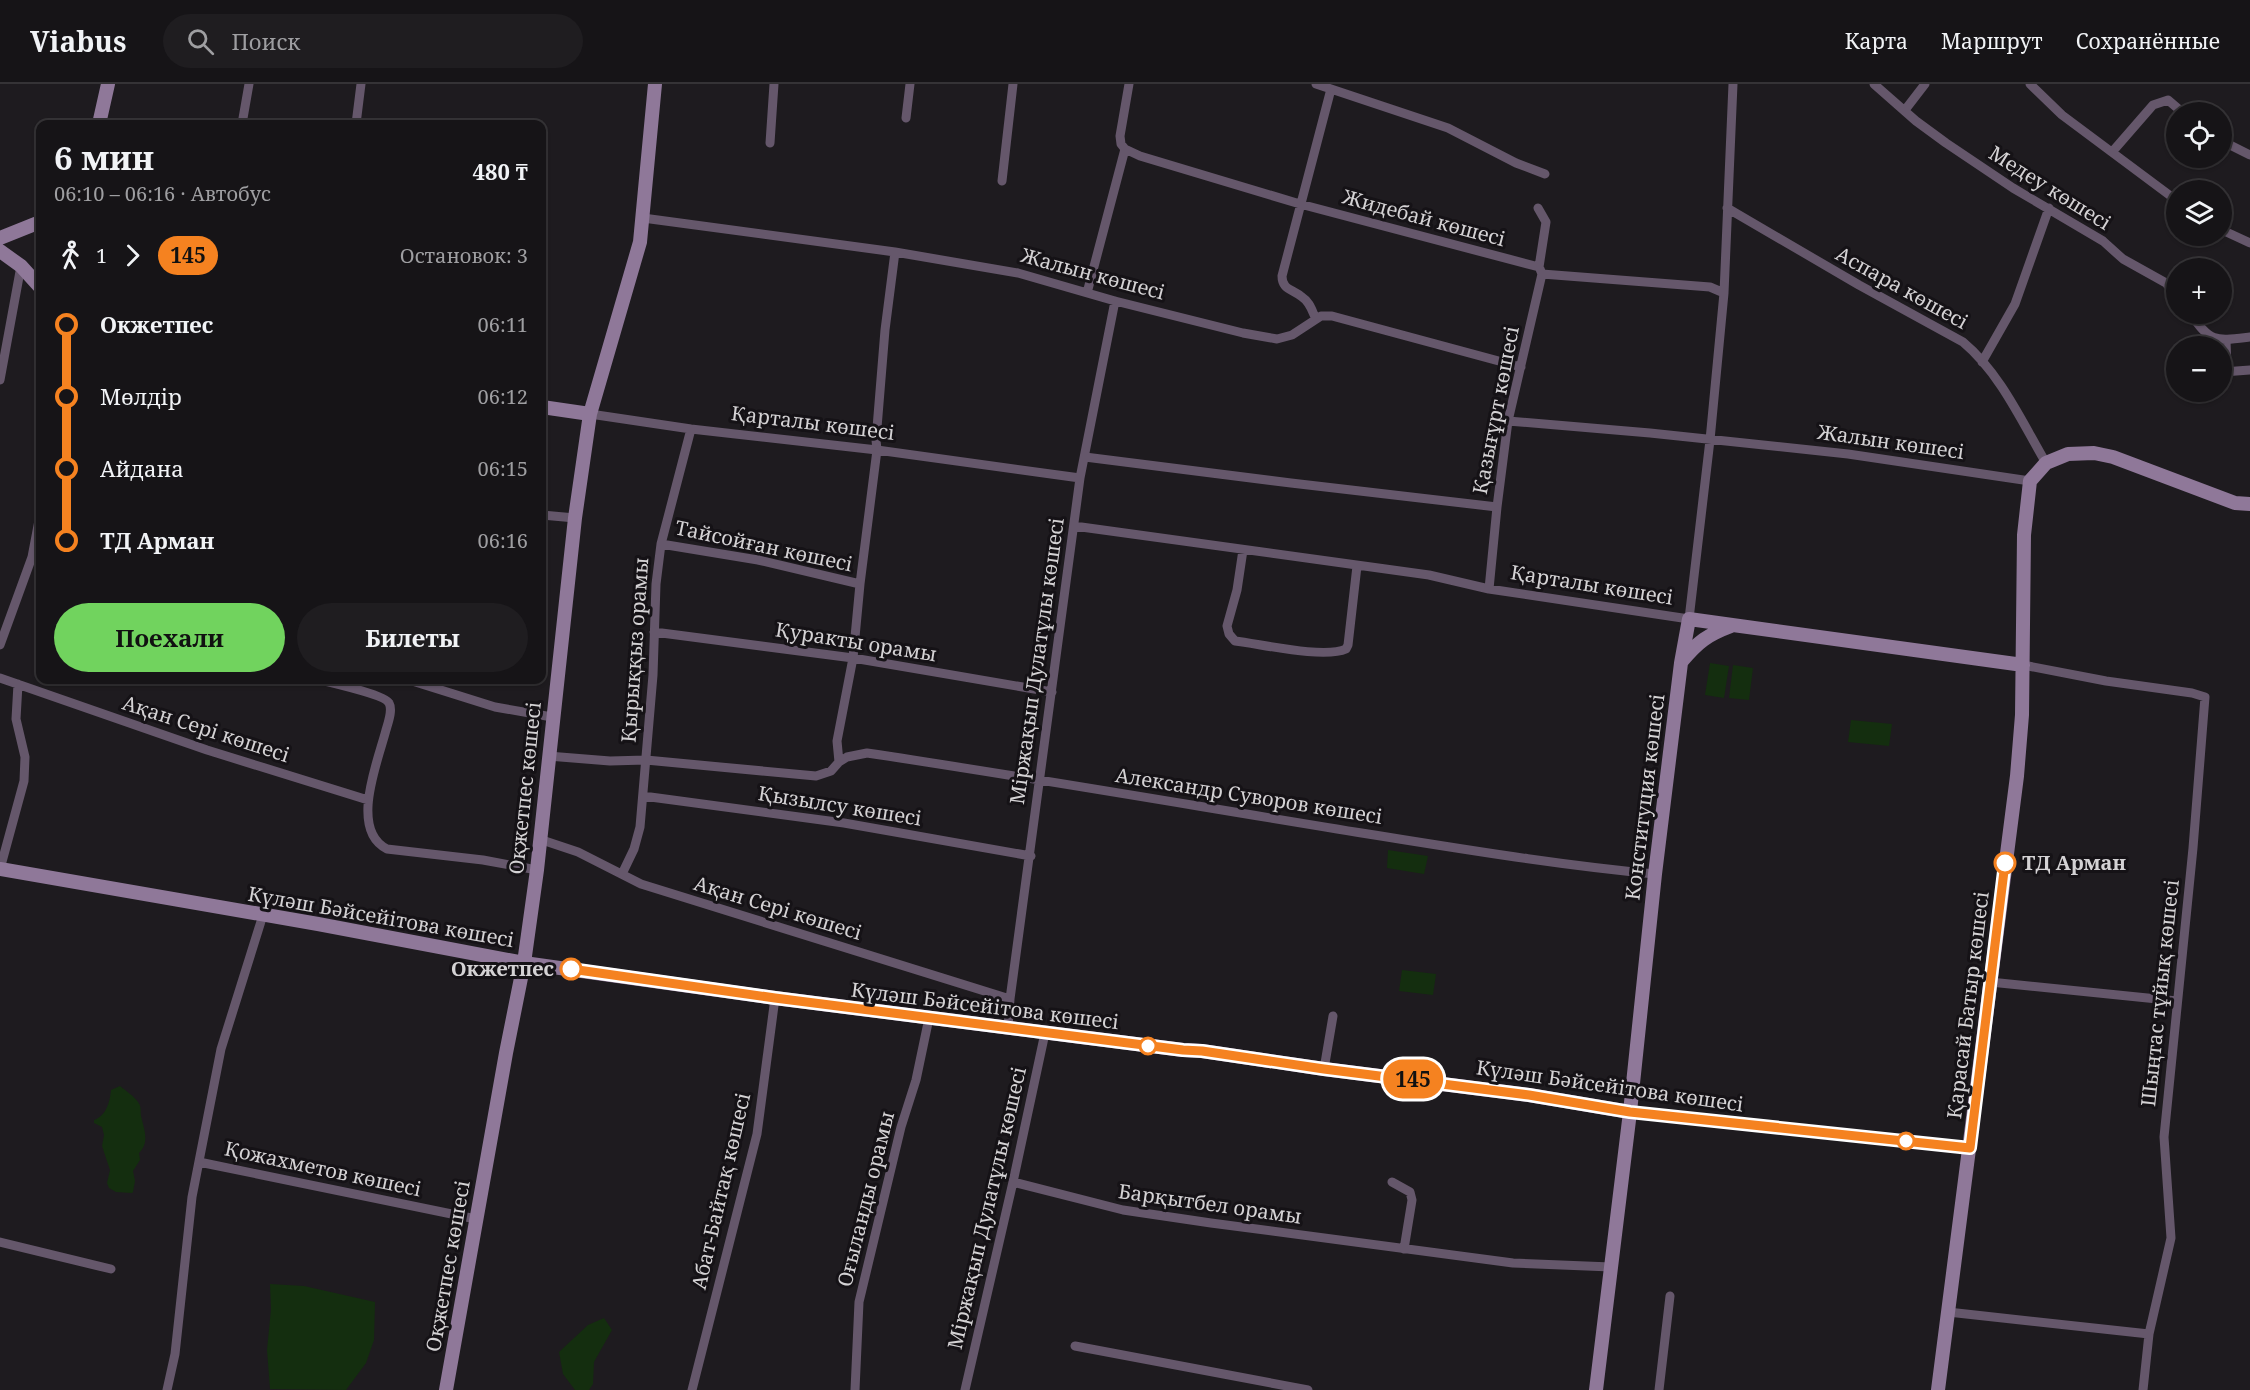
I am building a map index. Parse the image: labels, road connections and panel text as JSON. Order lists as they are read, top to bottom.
{
  "streets": {
    "street": [
      "Медеу көшесі",
      "Жидебай көшесі",
      "Жалын көшесі",
      "Аспара көшесі",
      "Қазығұрт көшесі",
      "Қарталы көшесі",
      "Тайсойған көшесі",
      "Қуракты орамы",
      "Қырыққыз орамы",
      "Міржақып Дулатұлы көшесі",
      "Ақан Сері көшесі",
      "Оқжетпес көшесі",
      "Александр Суворов көшесі",
      "Конституция көшесі",
      "Қызылсу көшесі",
      "Күләш Бәйсейітова көшесі",
      "Шыңтас тұйық көшесі",
      "Қарасай Батыр көшесі",
      "Қожахметов көшесі",
      "Абат-Байтақ көшесі",
      "Оғыланды орамы",
      "Барқытбел орамы"
    ]
  },
  "crossings": [
    ["Жидебай көшесі", "Қазығұрт көшесі"],
    ["Жидебай көшесі", "Конституция көшесі"],
    ["Жалын көшесі", "Қазығұрт көшесі"],
    ["Жалын көшесі", "Тайсойған көшесі"],
    ["Жалын көшесі", "Міржақып Дулатұлы көшесі"],
    ["Жалын көшесі", "Оқжетпес көшесі"],
    ["Жалын көшесі", "Конституция көшесі"],
    ["Жалын көшесі", "Қарасай Батыр көшесі"],
    ["Аспара көшесі", "Конституция көшесі"],
    ["Қазығұрт көшесі", "Қарталы көшесі"],
    ["Қарталы көшесі", "Тайсойған көшесі"],
    ["Қарталы көшесі", "Қырыққыз орамы"],
    ["Қарталы көшесі", "Міржақып Дулатұлы көшесі"],
    ["Қарталы көшесі", "Оқжетпес көшесі"],
    ["Қарталы көшесі", "Конституция көшесі"],
    ["Қарталы көшесі", "Шыңтас тұйық көшесі"],
    ["Қарталы көшесі", "Қарасай Батыр көшесі"],
    ["Тайсойған көшесі", "Қуракты орамы"],
    ["Тайсойған көшесі", "Қырыққыз орамы"],
    ["Тайсойған көшесі", "Александр Суворов көшесі"],
    ["Қуракты орамы", "Қырыққыз орамы"],
    ["Қуракты орамы", "Міржақып Дулатұлы көшесі"],
    ["Қырыққыз орамы", "Ақан Сері көшесі"],
    ["Қырыққыз орамы", "Қызылсу көшесі"],
    ["Міржақып Дулатұлы көшесі", "Ақан Сері көшесі"],
    ["Міржақып Дулатұлы көшесі", "Александр Суворов көшесі"],
    ["Міржақып Дулатұлы көшесі", "Қызылсу көшесі"],
    ["Міржақып Дулатұлы көшесі", "Күләш Бәйсейітова көшесі"],
    ["Міржақып Дулатұлы көшесі", "Барқытбел орамы"],
    ["Ақан Сері көшесі", "Оқжетпес көшесі"],
    ["Оқжетпес көшесі", "Күләш Бәйсейітова көшесі"],
    ["Оқжетпес көшесі", "Қожахметов көшесі"],
    ["Александр Суворов көшесі", "Конституция көшесі"],
    ["Конституция көшесі", "Күләш Бәйсейітова көшесі"],
    ["Конституция көшесі", "Барқытбел орамы"],
    ["Күләш Бәйсейітова көшесі", "Қарасай Батыр көшесі"],
    ["Күләш Бәйсейітова көшесі", "Қожахметов көшесі"],
    ["Күләш Бәйсейітова көшесі", "Абат-Байтақ көшесі"],
    ["Күләш Бәйсейітова көшесі", "Оғыланды орамы"]
  ],
  "places": ["ТД Арман", "Окжетпес"],
  "lines": ["bus line 145"],
  "page": {
    "header": "Viabus",
    "search": "Поиск",
    "nav": ["Карта", "Маршрут", "Сохранённые"],
    "on_map": "145",
    "map_buttons": ["+", "−"],
    "heading": ["6 мин", "06:10 – 06:16 · Автобус", "480 ₸"],
    "legs": ["1", "145", "Остановок: 3"],
    "list": [
      {
        "name": "Окжетпес",
        "value": "06:11"
      },
      {
        "name": "Мөлдiр",
        "value": "06:12"
      },
      {
        "name": "Айдана",
        "value": "06:15"
      },
      {
        "name": "ТД Арман",
        "value": "06:16"
      }
    ],
    "buttons": ["Поехали", "Билеты"]
  }
}
